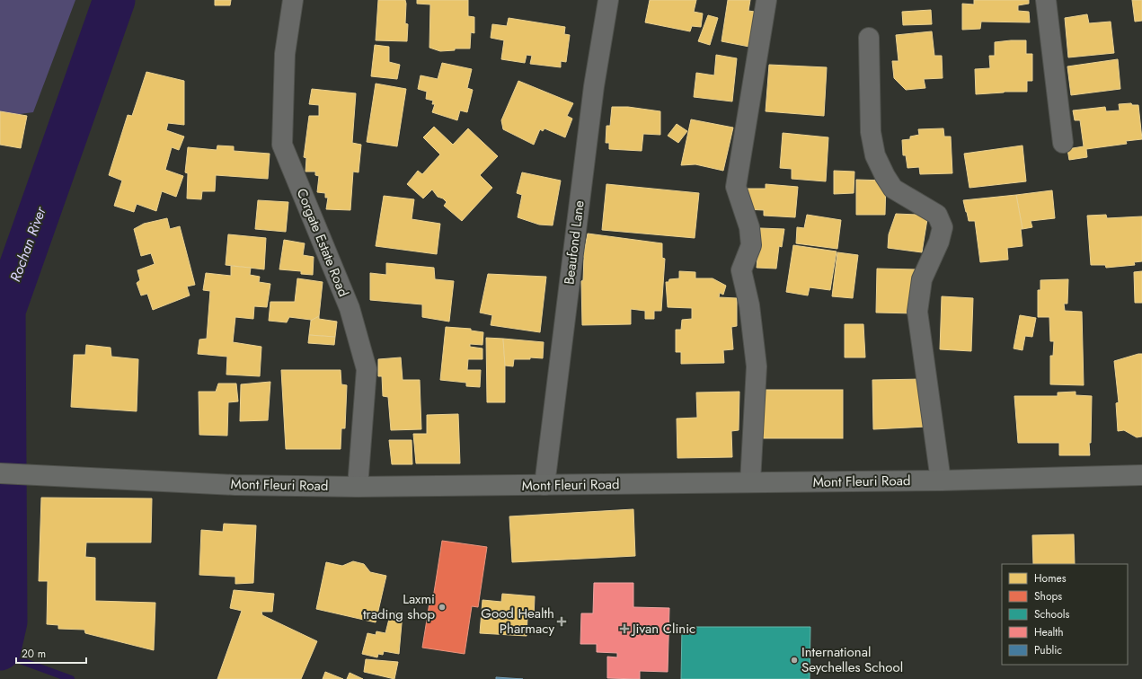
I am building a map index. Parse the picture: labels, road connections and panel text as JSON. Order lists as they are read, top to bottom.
{
  "streets": {
    "main road": ["Mont Fleuri Road"],
    "street": ["Corgate Estate Road", "Beaufond Lane"]
  },
  "crossings": [
    ["Corgate Estate Road", "Mont Fleuri Road"],
    ["Beaufond Lane", "Mont Fleuri Road"]
  ],
  "water": ["Rochan River"],
  "places": {
    "other": ["Laxmi trading shop", "International Seychelles School"],
    "health": ["Good Health Pharmacy", "Jivan Clinic"]
  },
  "legend": [
    "Homes",
    "Shops",
    "Schools",
    "Health",
    "Public"
  ],
  "scale_bar": "20 m"
}
